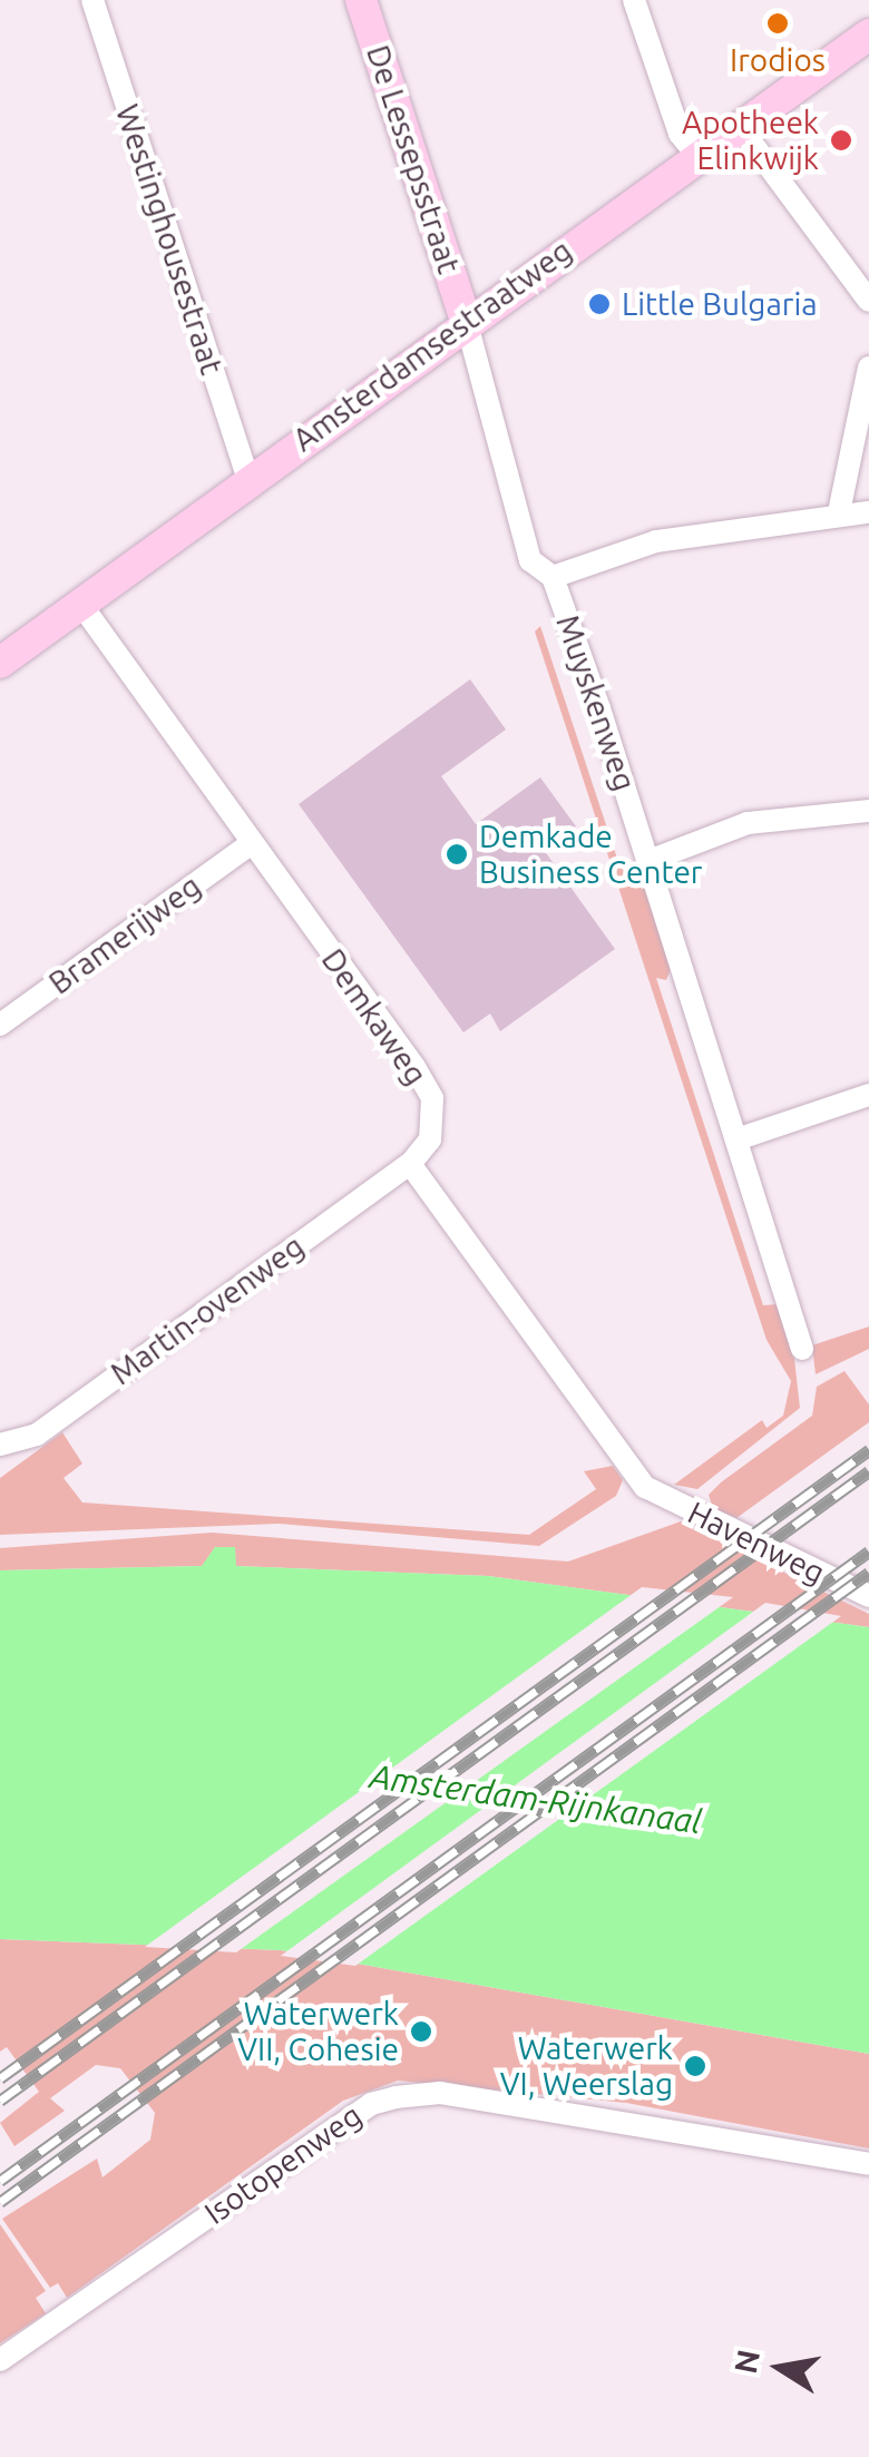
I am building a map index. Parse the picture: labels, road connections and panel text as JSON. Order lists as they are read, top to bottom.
{
  "streets": {
    "main road": ["De Lessepsstraat", "Amsterdamsestraatweg"],
    "street": [
      "Westinghousestraat",
      "Muyskenweg",
      "Bramerijweg",
      "Demkaweg",
      "Martin-ovenweg",
      "Havenweg",
      "Isotopenweg"
    ]
  },
  "crossings": [
    ["De Lessepsstraat", "Amsterdamsestraatweg"],
    ["De Lessepsstraat", "Muyskenweg"],
    ["Westinghousestraat", "Amsterdamsestraatweg"],
    ["Amsterdamsestraatweg", "Muyskenweg"],
    ["Amsterdamsestraatweg", "Demkaweg"],
    ["Bramerijweg", "Demkaweg"],
    ["Demkaweg", "Martin-ovenweg"],
    ["Demkaweg", "Havenweg"],
    ["Martin-ovenweg", "Havenweg"]
  ],
  "water": ["Amsterdam-Rijnkanaal"],
  "places": [
    "Irodios",
    "Apotheek Elinkwijk",
    "Little Bulgaria",
    "Demkade Business Center",
    "Waterwerk VII, Cohesie",
    "Waterwerk VI, Weerslag"
  ],
  "north": "left"
}
